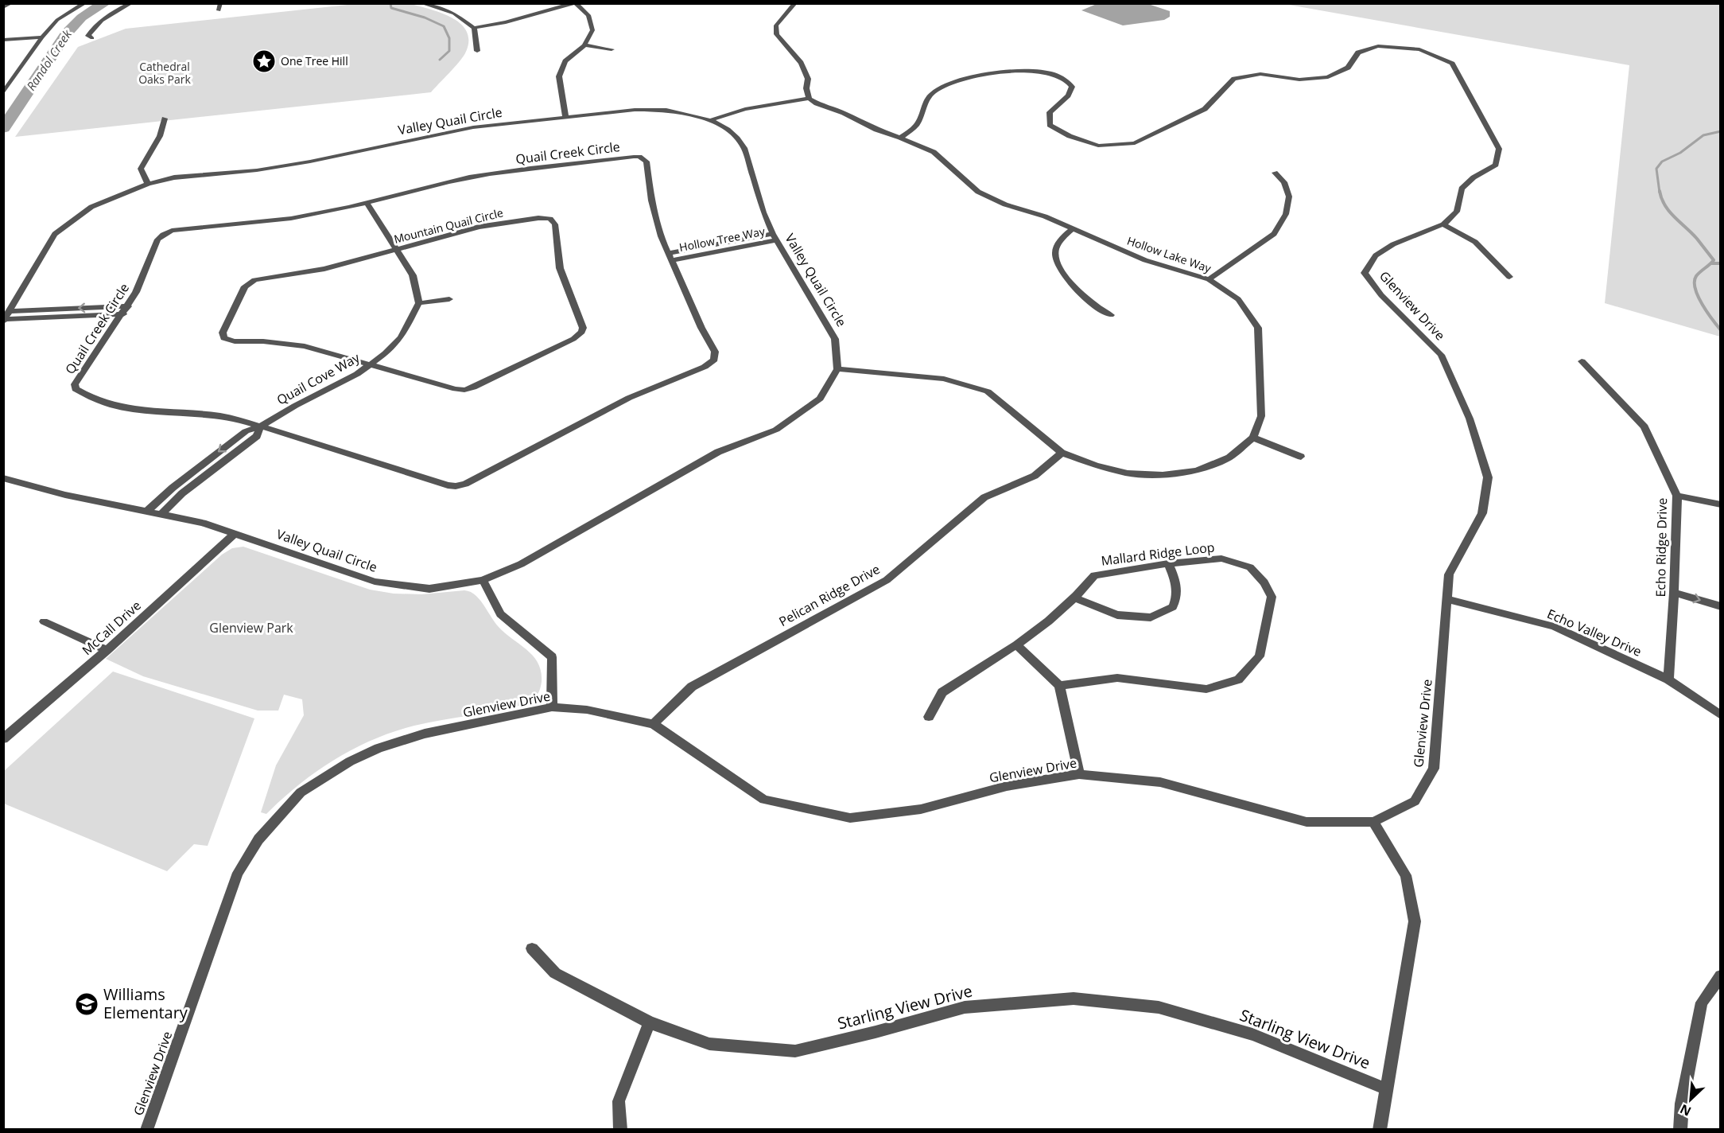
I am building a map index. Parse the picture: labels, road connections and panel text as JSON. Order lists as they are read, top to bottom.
{
  "streets": {
    "street": [
      "Valley Quail Circle",
      "Quail Creek Circle",
      "Mountain Quail Circle",
      "Hollow Tree Way",
      "Hollow Lake Way",
      "Glenview Drive",
      "Quail Cove Way",
      "Echo Ridge Drive",
      "Mallard Ridge Loop",
      "Pelican Ridge Drive",
      "McCall Drive",
      "Echo Valley Drive",
      "Starling View Drive"
    ]
  },
  "crossings": [
    ["Valley Quail Circle", "Hollow Tree Way"],
    ["Valley Quail Circle", "Quail Cove Way"],
    ["Valley Quail Circle", "McCall Drive"],
    ["Quail Creek Circle", "Hollow Tree Way"],
    ["Quail Creek Circle", "Quail Cove Way"],
    ["Mountain Quail Circle", "Quail Cove Way"],
    ["Hollow Lake Way", "Glenview Drive"],
    ["Glenview Drive", "Pelican Ridge Drive"],
    ["Glenview Drive", "Echo Valley Drive"],
    ["Echo Ridge Drive", "Echo Valley Drive"]
  ],
  "water": ["Randol Creek"],
  "parks": ["Cathedral Oaks Park", "Glenview Park"],
  "places": {
    "place": ["One Tree Hill"],
    "school or university": ["Williams Elementary"]
  },
  "north": "bottom left"
}
